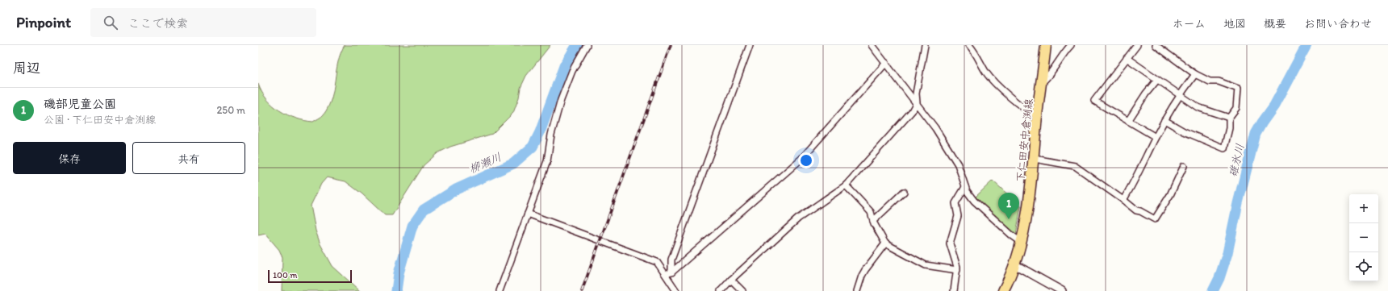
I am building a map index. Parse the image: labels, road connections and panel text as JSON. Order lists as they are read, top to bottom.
{
  "streets": {
    "main road": ["下仁田安中倉渕線"]
  },
  "water": ["碓氷川", "柳瀬川"],
  "scale_bar": "100 m",
  "page": {
    "header": "Pinpoint",
    "search": "ここで検索",
    "nav": [
      "ホーム",
      "地図",
      "概要",
      "お問い合わせ"
    ],
    "heading": "周辺",
    "list": [
      {
        "mark": "1",
        "name": "磯部児童公園",
        "note": "公園 · 下仁田安中倉渕線",
        "value": "250 m"
      }
    ],
    "buttons": ["保存", "共有"],
    "pins": "1",
    "map_buttons": ["+", "−"],
    "scale": "100 m"
  }
}
